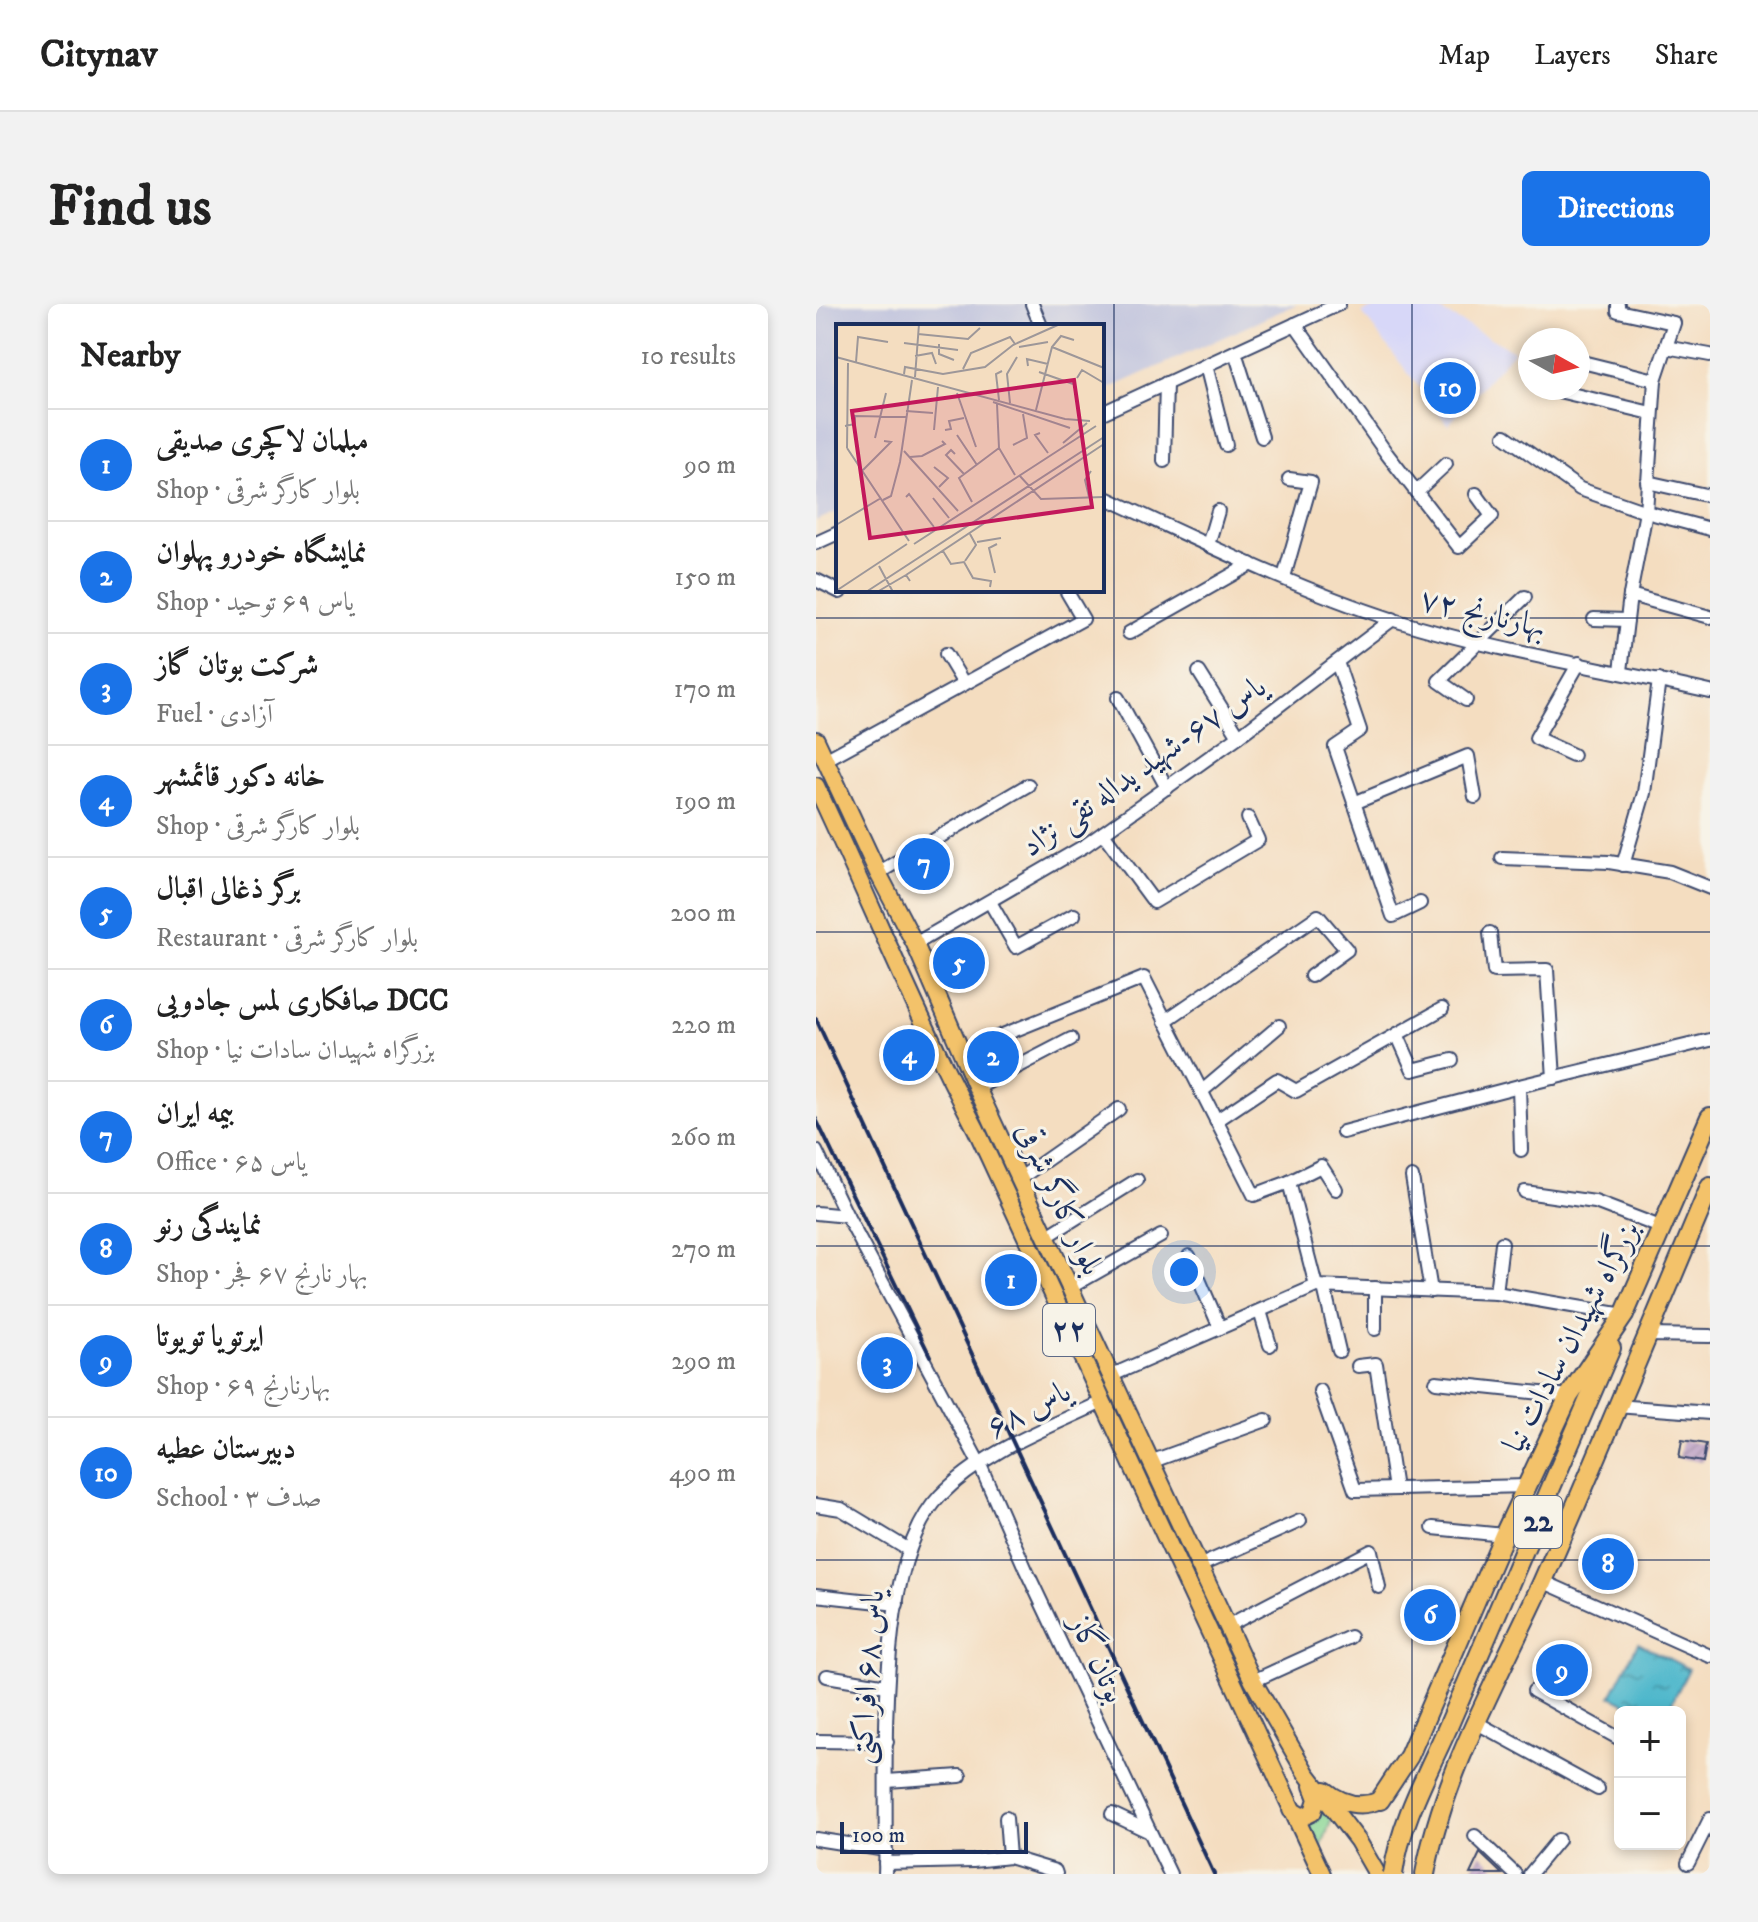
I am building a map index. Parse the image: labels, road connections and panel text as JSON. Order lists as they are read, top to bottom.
{
  "streets": {
    "highway": ["بزرگراه شهیدان سادات نیا", "22"],
    "main road": ["بلوار کارگر شرقی", "۲۲"],
    "street": [
      "بهارنارنج ۷۲",
      "یاس ۶۷-شهید یداله تقی نژاد",
      "یاس ۶۸",
      "بوتان گاز",
      "یاس ۶۸ افراکتی"
    ]
  },
  "crossings": [
    ["بهارنارنج ۷۲", "یاس ۶۷-شهید یداله تقی نژاد"],
    ["یاس ۶۷-شهید یداله تقی نژاد", "بلوار کارگر شرقی"],
    ["بلوار کارگر شرقی", "یاس ۶۸"],
    ["بزرگراه شهیدان سادات نیا", "22"],
    ["یاس ۶۸", "بوتان گاز"],
    ["یاس ۶۸", "یاس ۶۸ افراکتی"],
    ["بوتان گاز", "یاس ۶۸ افراکتی"]
  ],
  "scale_bar": "100 m",
  "north": "right",
  "page": {
    "header": "Citynav",
    "nav": ["Map", "Layers", "Share"],
    "buttons": "Directions",
    "title": "Find us",
    "heading": ["Nearby", "10 results"],
    "pins": [
      "10",
      "7",
      "5",
      "4",
      "2",
      "1",
      "3",
      "8",
      "6",
      "9"
    ],
    "list": [
      {
        "mark": "1",
        "name": "مبلمان لاکچری صدیقی",
        "note": "Shop · بلوار کارگر شرقی",
        "value": "90 m"
      },
      {
        "mark": "2",
        "name": "نمایشگاه خودرو پهلوان",
        "note": "Shop · یاس ۶۹ توحید",
        "value": "150 m"
      },
      {
        "mark": "3",
        "name": "شرکت بوتان گاز",
        "note": "Fuel · آزادی",
        "value": "170 m"
      },
      {
        "mark": "4",
        "name": "خانه دکور قائمشهر",
        "note": "Shop · بلوار کارگر شرقی",
        "value": "190 m"
      },
      {
        "mark": "5",
        "name": "برگر ذغالی اقبال",
        "note": "Restaurant · بلوار کارگر شرقی",
        "value": "200 m"
      },
      {
        "mark": "6",
        "name": "صافکاری لمس جادویی DCC",
        "note": "Shop · بزرگراه شهیدان سادات نیا",
        "value": "220 m"
      },
      {
        "mark": "7",
        "name": "بیمه ایران",
        "note": "Office · یاس ۶۵",
        "value": "260 m"
      },
      {
        "mark": "8",
        "name": "نمایندگی رنو",
        "note": "Shop · بهار نارنج ۶۷ فجر",
        "value": "270 m"
      },
      {
        "mark": "9",
        "name": "ایرتویا تویوتا",
        "note": "Shop · بهارنارنج ۶۹",
        "value": "290 m"
      },
      {
        "mark": "10",
        "name": "دبیرستان عطیه",
        "note": "School · صدف ۳",
        "value": "490 m"
      }
    ],
    "map_buttons": ["+", "−"],
    "scale": "100 m"
  }
}
